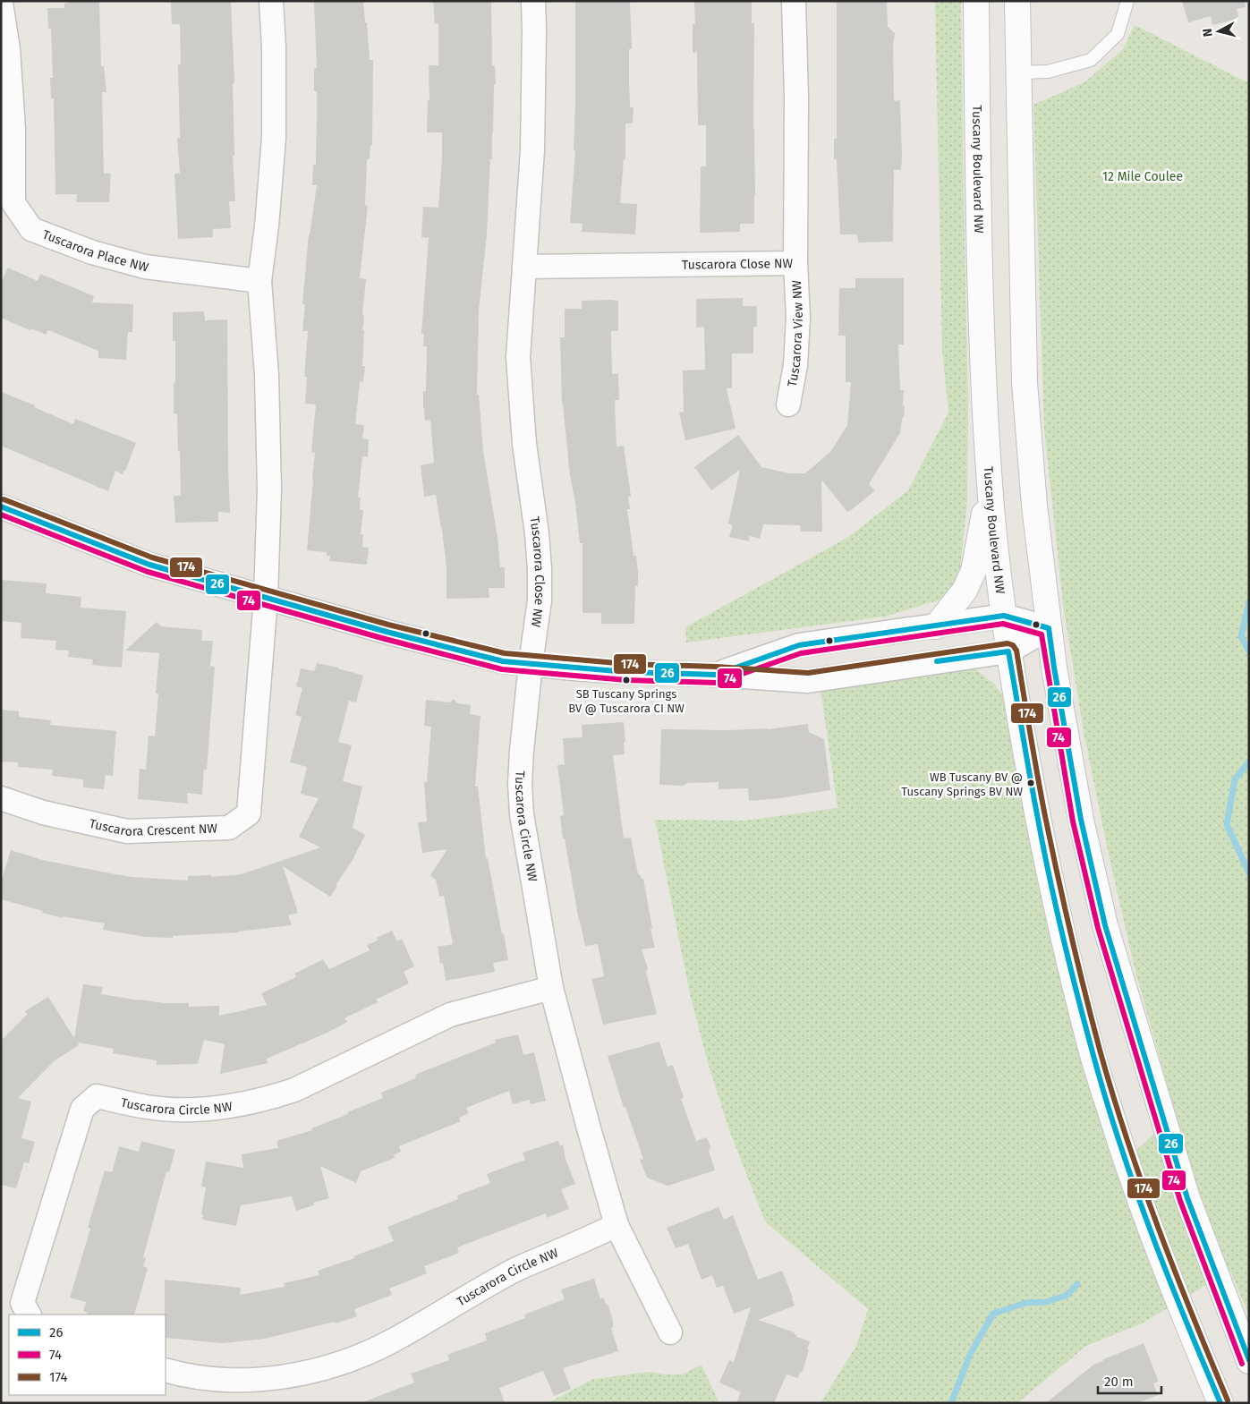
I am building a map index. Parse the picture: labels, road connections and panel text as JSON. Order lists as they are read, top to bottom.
{
  "streets": {
    "street": [
      "Tuscany Boulevard NW",
      "Tuscarora Place NW",
      "Tuscarora Close NW",
      "Tuscarora View NW",
      "Tuscarora Crescent NW",
      "Tuscarora Circle NW"
    ]
  },
  "crossings": [
    ["Tuscarora Close NW", "Tuscarora View NW"],
    ["Tuscarora Close NW", "Tuscarora Circle NW"]
  ],
  "parks": ["12 Mile Coulee"],
  "places": ["SB Tuscany Springs BV @ Tuscarora CI NW", "WB Tuscany BV @ Tuscany Springs BV NW"],
  "lines": ["transit line 174", "transit line 26", "transit line 74"],
  "legend": ["26", "74", "174"],
  "scale_bar": "20 m",
  "north": "left"
}
